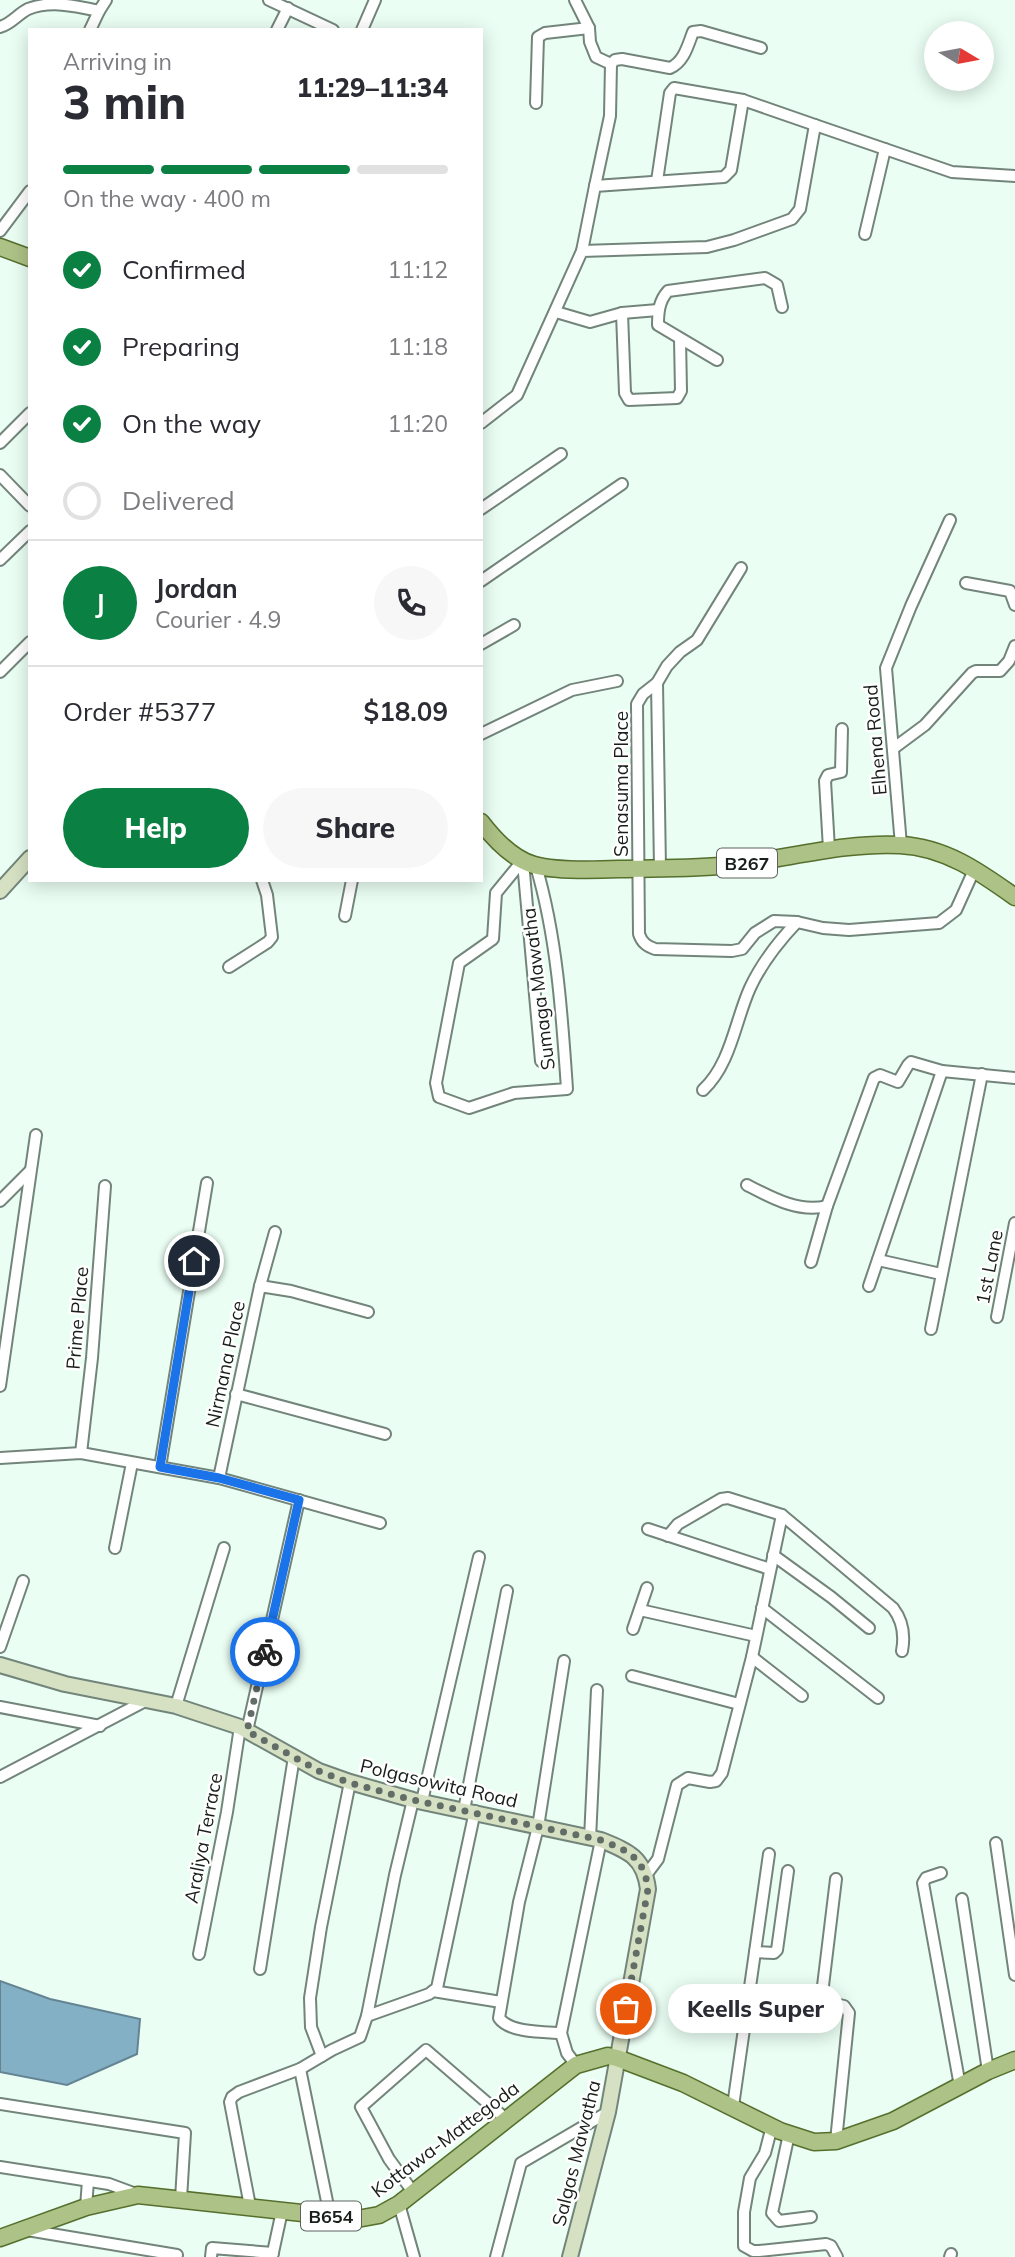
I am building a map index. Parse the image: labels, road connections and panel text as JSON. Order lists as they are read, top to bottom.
{
  "streets": {
    "main road": ["B267", "Kottawa-Mattegoda", "B654"],
    "street": [
      "Elhena Road",
      "Senasuma Place",
      "Sumaga Mawatha",
      "1st Lane",
      "Prime Place",
      "Nirmana Place",
      "Polgasowita Road",
      "Araliya Terrace",
      "Salgas Mawatha"
    ]
  },
  "crossings": [
    ["Elhena Road", "B267"],
    ["Senasuma Place", "B267"],
    ["B267", "Sumaga Mawatha"],
    ["Polgasowita Road", "Araliya Terrace"],
    ["Kottawa-Mattegoda", "Salgas Mawatha"],
    ["Kottawa-Mattegoda", "B654"],
    ["Salgas Mawatha", "B654"]
  ],
  "places": ["Keells Super"],
  "north": "right",
  "page": {
    "heading": ["3 min", "Arriving in", "11:29–11:34"],
    "panel": [
      "Jordan",
      "Courier · 4.9",
      "Order #5377",
      "$18.09"
    ],
    "bar": "On the way · 400 m",
    "list": [
      ["Confirmed", "11:12"],
      ["Preparing", "11:18"],
      ["On the way", "11:20"],
      "Delivered"
    ],
    "round": "J",
    "buttons": ["Help", "Share"],
    "bubble": "Keells Super"
  }
}
